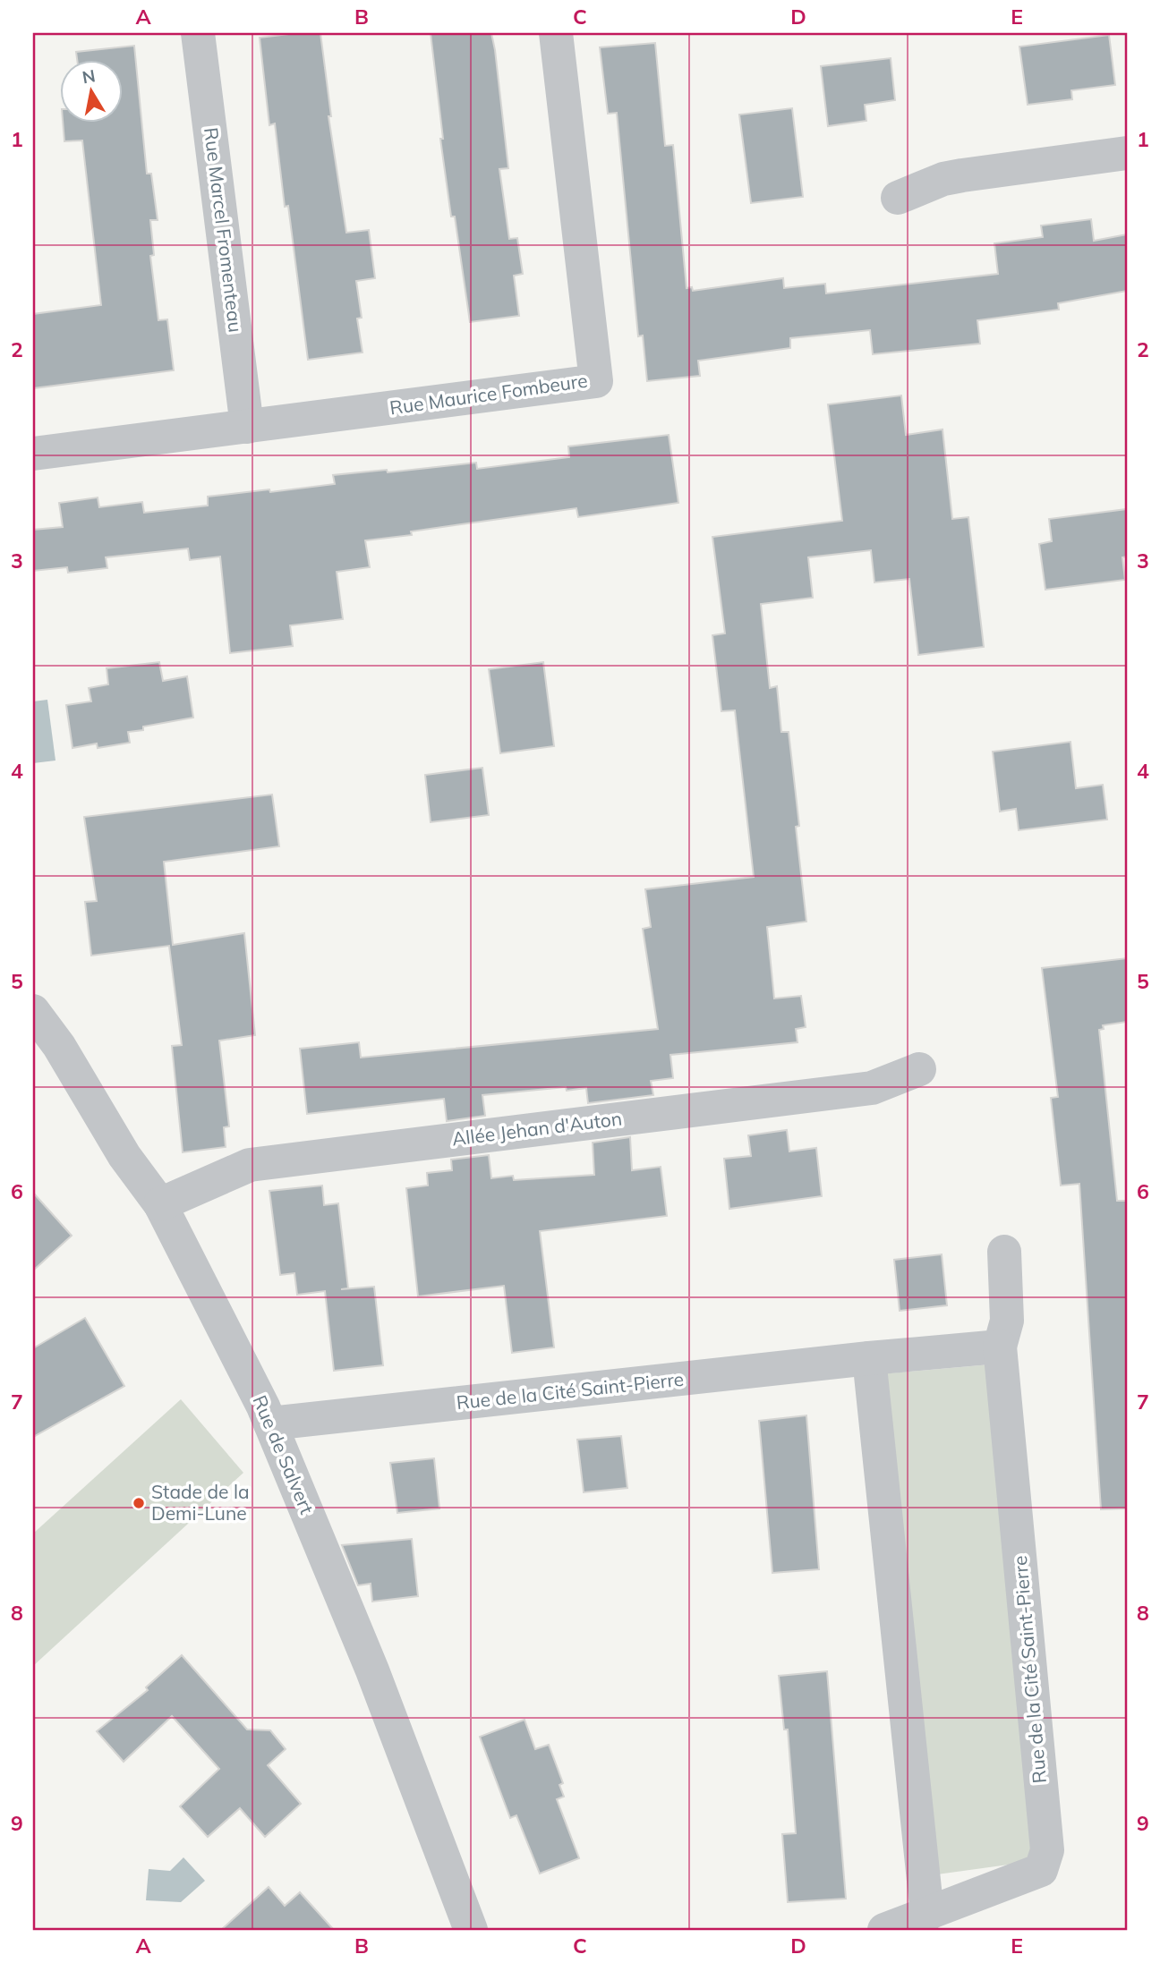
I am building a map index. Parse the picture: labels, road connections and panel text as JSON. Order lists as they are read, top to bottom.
{
  "streets": {
    "street": [
      "Rue Marcel Fromenteau",
      "Rue Maurice Fombeure",
      "Allée Jehan d'Auton",
      "Rue de la Cité Saint-Pierre",
      "Rue de Salvert"
    ]
  },
  "crossings": [
    ["Rue Marcel Fromenteau", "Rue Maurice Fombeure"],
    ["Allée Jehan d'Auton", "Rue de Salvert"],
    ["Rue de la Cité Saint-Pierre", "Rue de Salvert"]
  ],
  "places": ["Stade de la Demi-Lune"],
  "north": "top",
  "grid": {
    "columns": [
      "A",
      "B",
      "C",
      "D",
      "E"
    ],
    "rows": [
      "1",
      "2",
      "3",
      "4",
      "5",
      "6",
      "7",
      "8",
      "9"
    ]
  }
}
